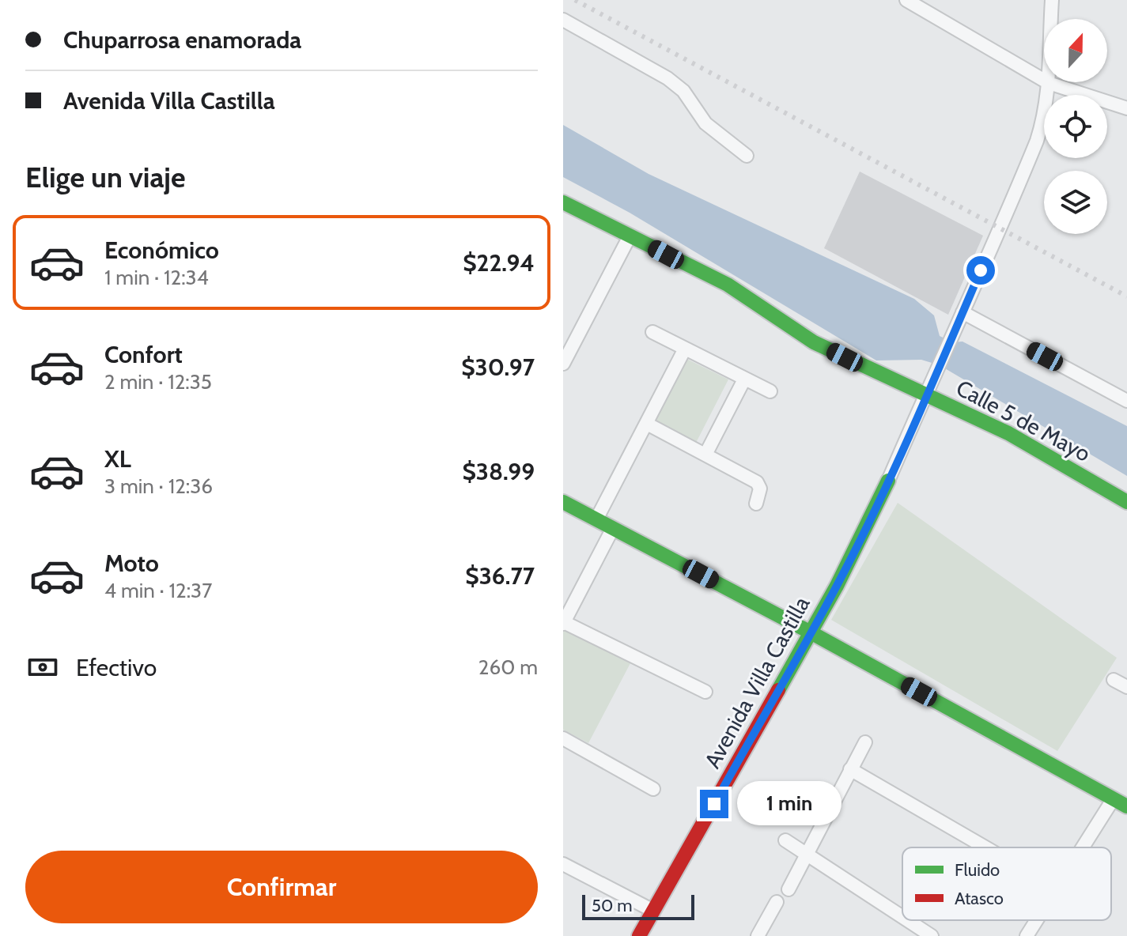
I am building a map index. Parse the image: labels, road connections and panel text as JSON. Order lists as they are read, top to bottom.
{
  "streets": {
    "street": ["Calle 5 de Mayo", "Avenida Villa Castilla"]
  },
  "legend": ["Fluido", "Atasco"],
  "scale_bar": "50 m",
  "north": "top",
  "page": {
    "banner": ["Chuparrosa enamorada", "Avenida Villa Castilla"],
    "heading": "Elige un viaje",
    "list": [
      {
        "name": "Económico",
        "note": "1 min · 12:34",
        "value": "$22.94"
      },
      {
        "name": "Confort",
        "note": "2 min · 12:35",
        "value": "$30.97"
      },
      {
        "name": "XL",
        "note": "3 min · 12:36",
        "value": "$38.99"
      },
      {
        "name": "Moto",
        "note": "4 min · 12:37",
        "value": "$36.77"
      }
    ],
    "pay": ["Efectivo", "260 m"],
    "bubble": "1 min",
    "buttons": "Confirmar",
    "scale": "50 m"
  }
}
